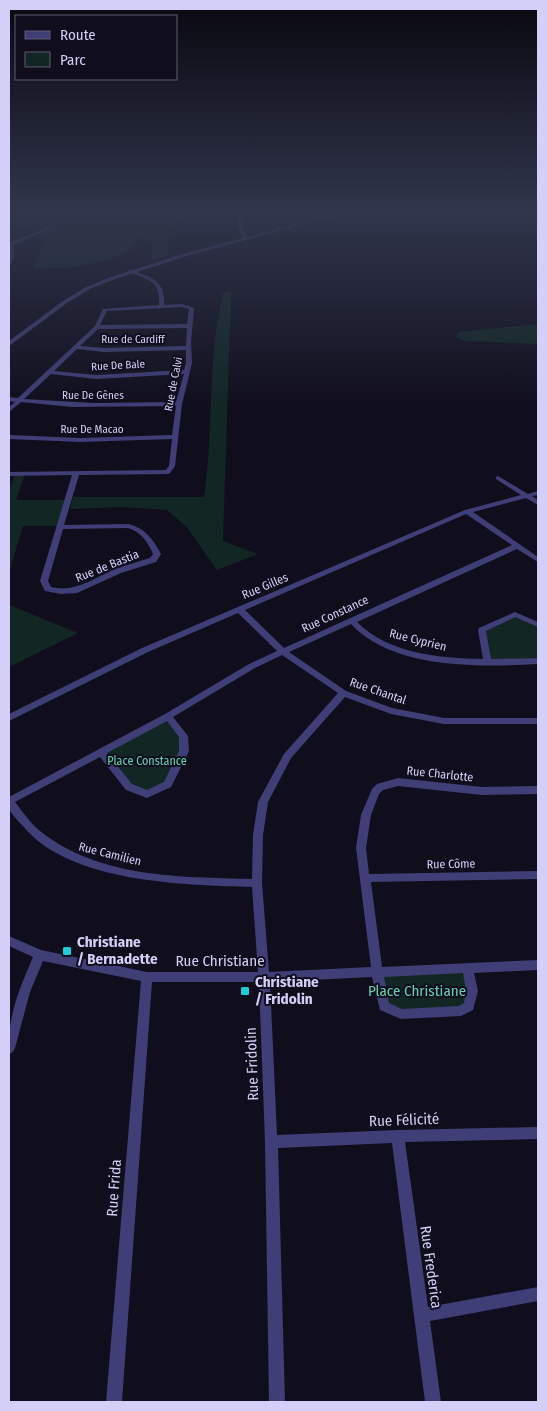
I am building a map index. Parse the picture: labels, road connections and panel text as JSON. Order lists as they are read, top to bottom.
{
  "streets": {
    "street": [
      "Rue de Cardiff",
      "Rue De Bale",
      "Rue de Calvi",
      "Rue De Gênes",
      "Rue De Macao",
      "Rue de Bastia",
      "Rue Gilles",
      "Rue Constance",
      "Rue Cyprien",
      "Rue Chantal",
      "Rue Charlotte",
      "Rue Camilien",
      "Rue Côme",
      "Rue Christiane",
      "Rue Fridolin",
      "Rue Félicité",
      "Rue Frida",
      "Rue Frederica"
    ]
  },
  "crossings": [
    ["Rue de Cardiff", "Rue de Calvi"],
    ["Rue De Bale", "Rue de Calvi"],
    ["Rue de Calvi", "Rue De Gênes"],
    ["Rue de Calvi", "Rue De Macao"],
    ["Rue de Calvi", "Rue de Bastia"],
    ["Rue Gilles", "Rue Chantal"],
    ["Rue Constance", "Rue Cyprien"],
    ["Rue Constance", "Rue Chantal"],
    ["Rue Constance", "Rue Camilien"],
    ["Rue Chantal", "Rue Fridolin"],
    ["Rue Charlotte", "Rue Côme"],
    ["Rue Charlotte", "Rue Christiane"],
    ["Rue Camilien", "Rue Fridolin"],
    ["Rue Christiane", "Rue Fridolin"],
    ["Rue Christiane", "Rue Frida"],
    ["Rue Fridolin", "Rue Félicité"],
    ["Rue Félicité", "Rue Frederica"]
  ],
  "parks": ["Place Constance", "Place Christiane"],
  "places": {
    "transit": ["Christiane / Bernadette", "Christiane / Fridolin"]
  },
  "legend": ["Route", "Parc"]
}
